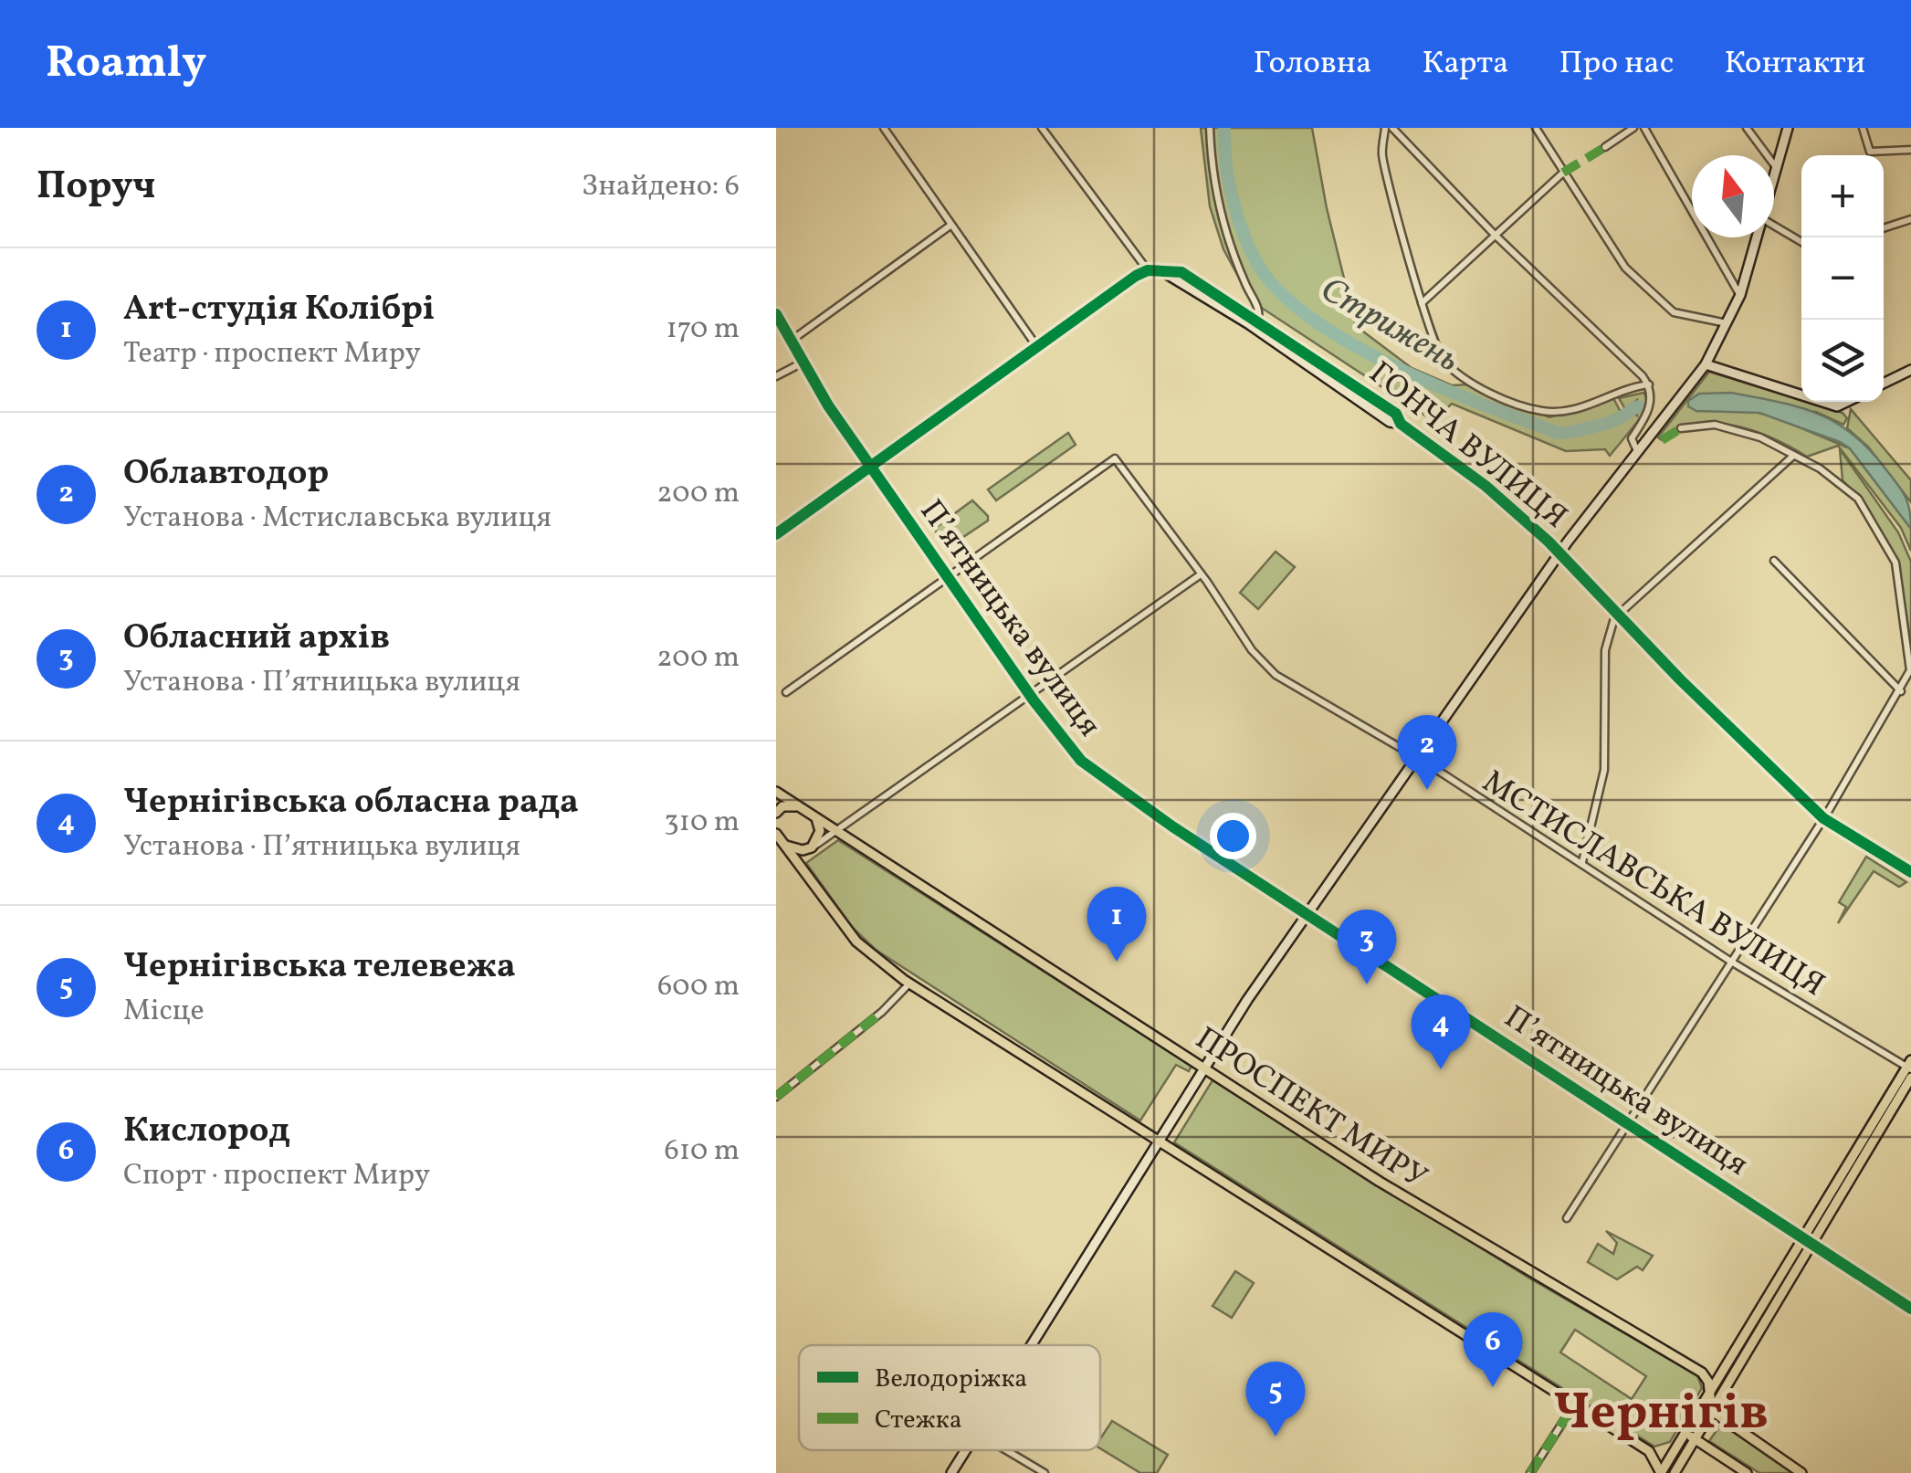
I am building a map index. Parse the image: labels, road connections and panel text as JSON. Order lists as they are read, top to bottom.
{
  "streets": {
    "main road": ["ПРОСПЕКТ МИРУ"],
    "street": ["ГОНЧА ВУЛИЦЯ", "Пʼятницька вулиця", "МСТИСЛАВСЬКА ВУЛИЦЯ"]
  },
  "crossings": [
    ["Пʼятницька вулиця", "МСТИСЛАВСЬКА ВУЛИЦЯ"]
  ],
  "districts": ["Чернігів"],
  "water": ["Стрижень"],
  "legend": ["Велодоріжка", "Стежка"],
  "north": "top",
  "page": {
    "header": "Roamly",
    "nav": [
      "Головна",
      "Карта",
      "Про нас",
      "Контакти"
    ],
    "heading": ["Поруч", "Знайдено: 6"],
    "map_buttons": ["+", "−"],
    "list": [
      {
        "mark": "1",
        "name": "Art-студія Колібрі",
        "note": "Театр · проспект Миру",
        "value": "170 m"
      },
      {
        "mark": "2",
        "name": "Облавтодор",
        "note": "Установа · Мстиславська вулиця",
        "value": "200 m"
      },
      {
        "mark": "3",
        "name": "Обласний архів",
        "note": "Установа · Пʼятницька вулиця",
        "value": "200 m"
      },
      {
        "mark": "4",
        "name": "Чернігівська обласна рада",
        "note": "Установа · Пʼятницька вулиця",
        "value": "310 m"
      },
      {
        "mark": "5",
        "name": "Чернігівська телевежа",
        "note": "Місце",
        "value": "600 m"
      },
      {
        "mark": "6",
        "name": "Кислород",
        "note": "Спорт · проспект Миру",
        "value": "610 m"
      }
    ],
    "pins": [
      "2",
      "1",
      "3",
      "4",
      "6",
      "5"
    ]
  }
}
